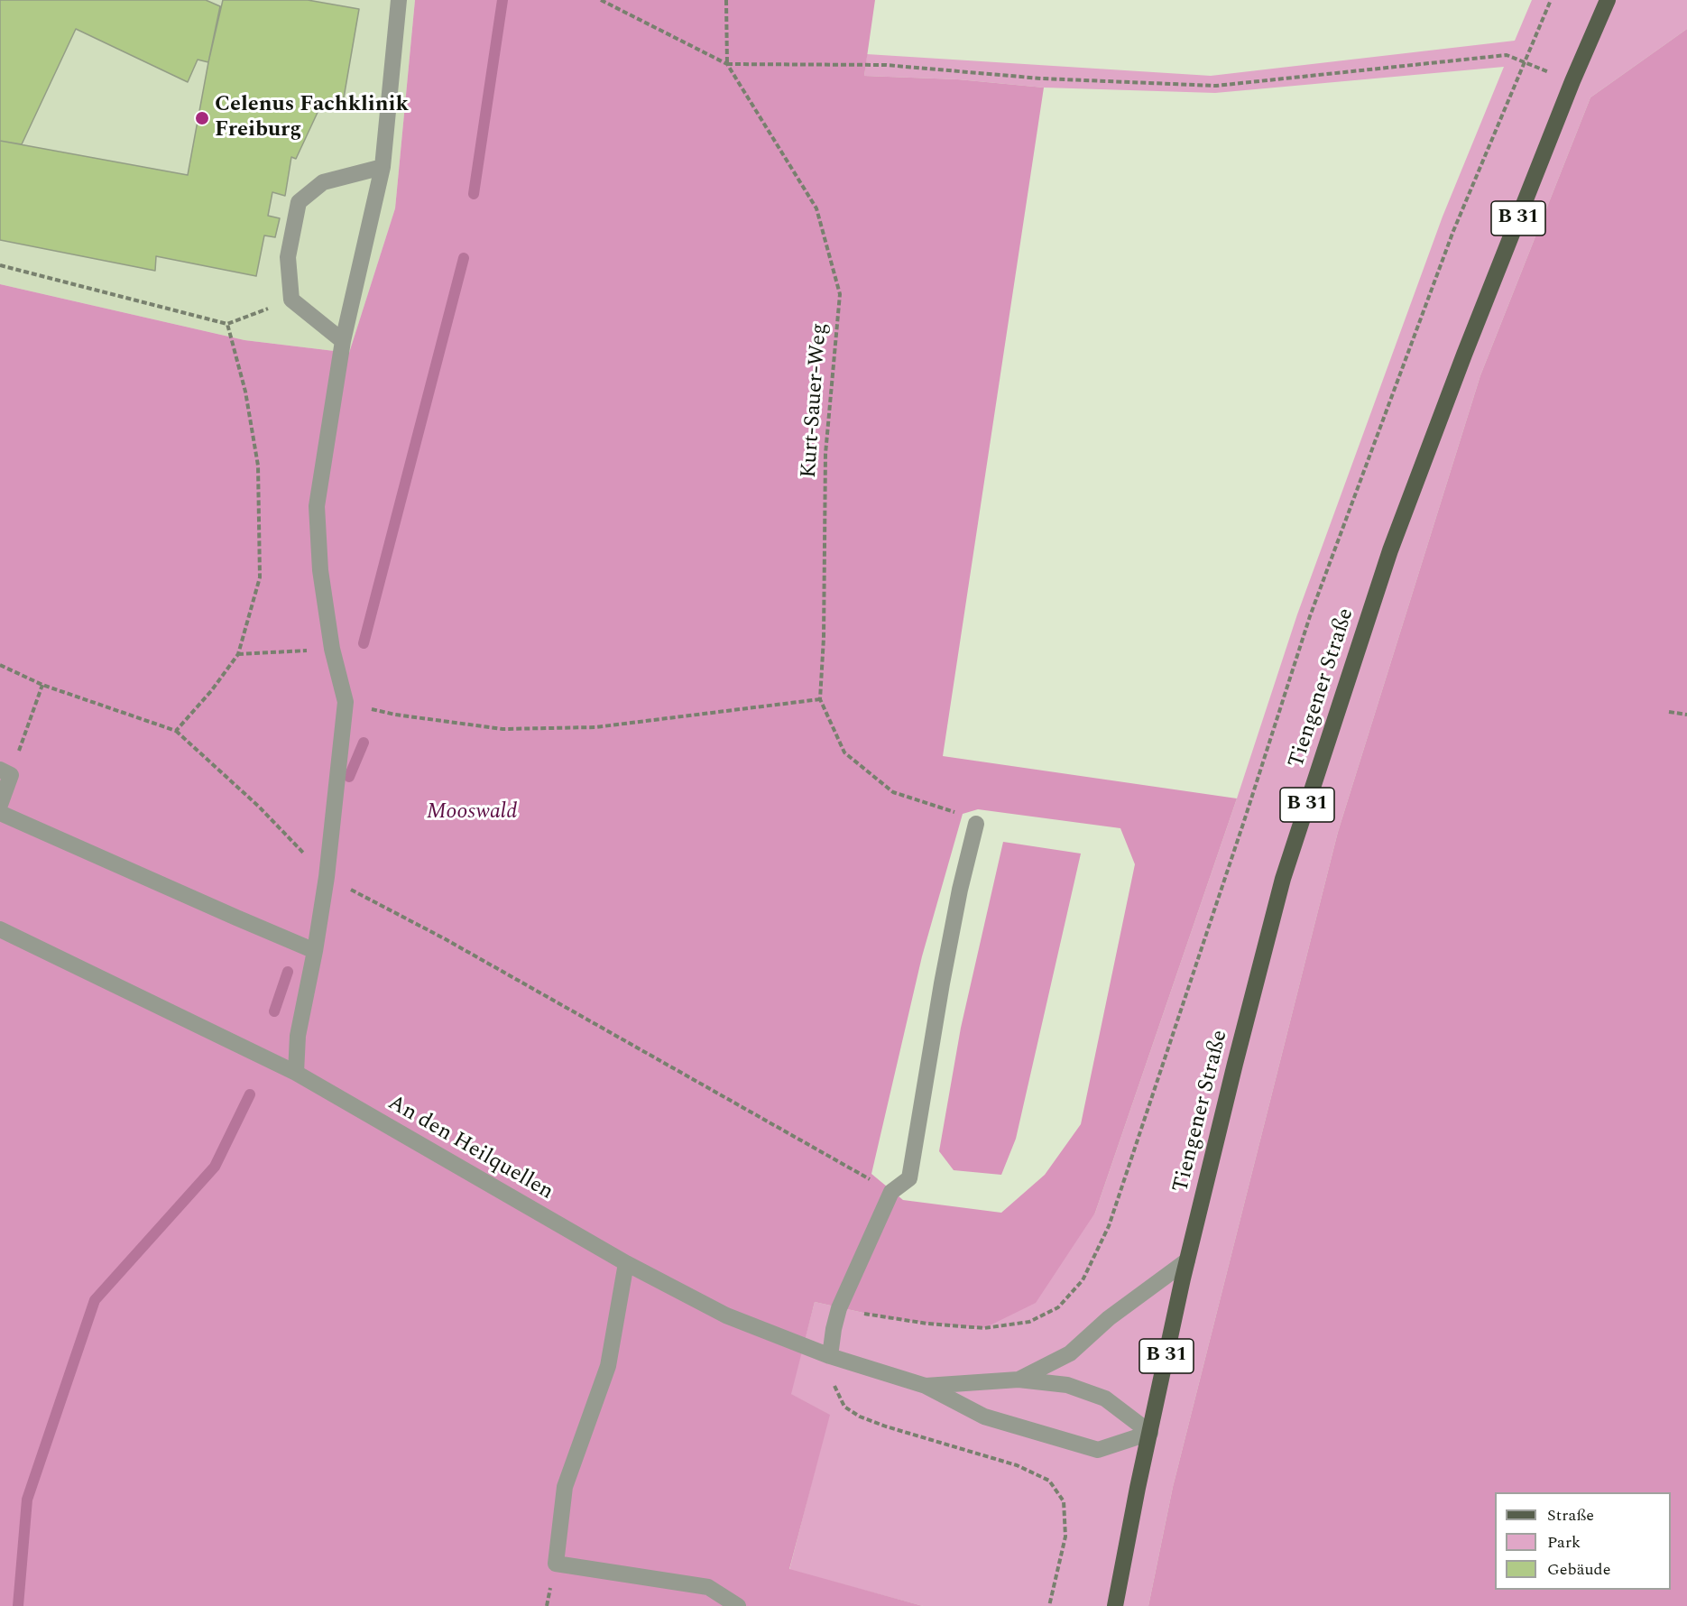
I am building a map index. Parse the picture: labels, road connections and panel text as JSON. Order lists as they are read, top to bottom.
{
  "streets": {
    "main road": ["B 31", "Tiengener Straße"],
    "street": ["An den Heilquellen"],
    "path": ["Kurt-Sauer-Weg"]
  },
  "crossings": [
    ["Tiengener Straße", "An den Heilquellen"]
  ],
  "parks": ["Mooswald"],
  "places": ["Celenus Fachklinik Freiburg"],
  "legend": ["Straße", "Park", "Gebäude"]
}
